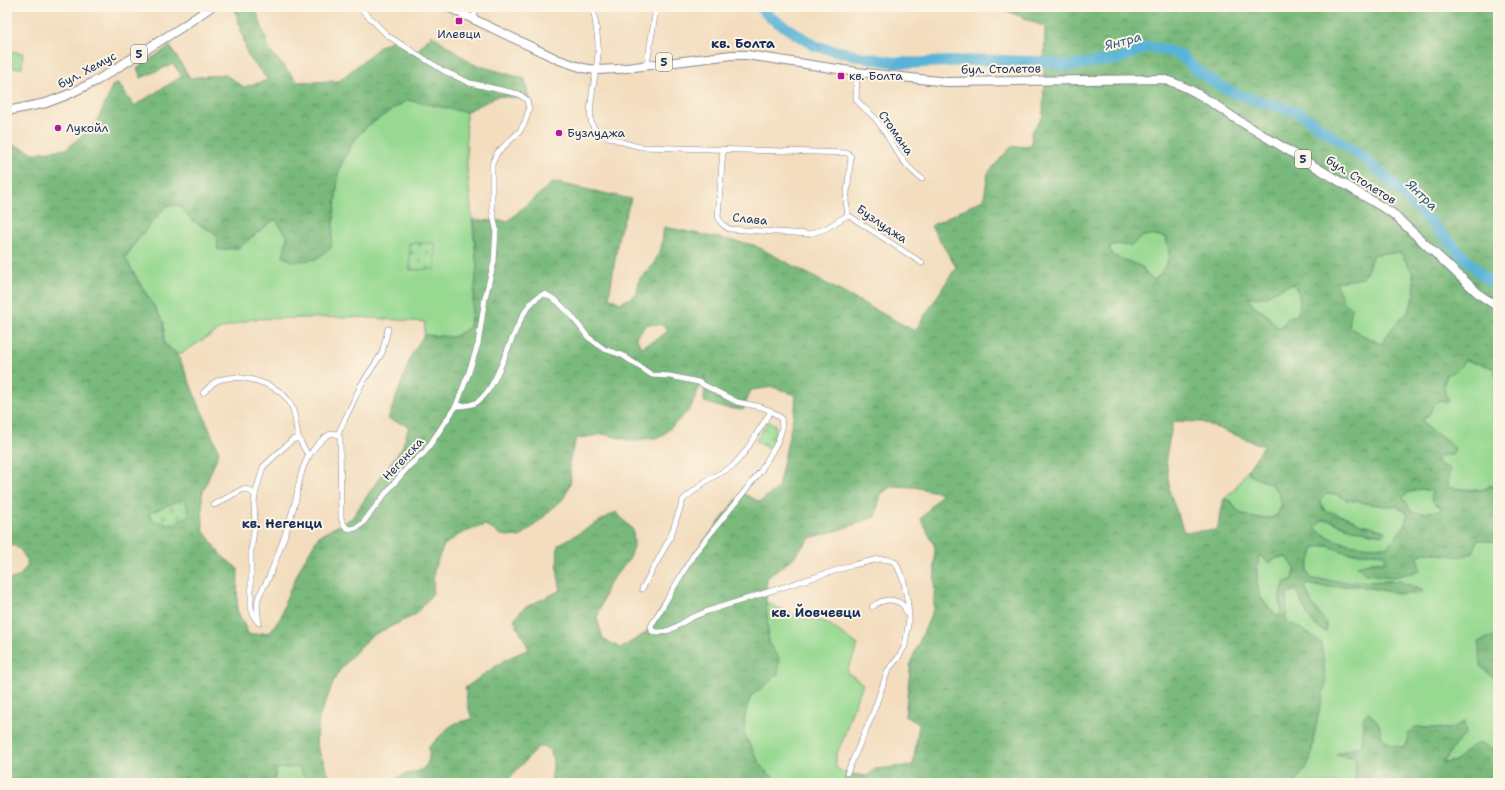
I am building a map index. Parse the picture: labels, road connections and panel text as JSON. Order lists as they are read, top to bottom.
{
  "streets": {
    "main road": ["5", "бул. Столетов", "бул. Хемус"],
    "street": [
      "Стомана",
      "Слава",
      "Бузлуджа",
      "Негенска"
    ]
  },
  "crossings": [
    ["бул. Столетов", "Стомана"],
    ["бул. Столетов", "Бузлуджа"],
    ["Слава", "Бузлуджа"]
  ],
  "districts": ["кв. Болта", "кв. Негенци", "кв. Йовчевци"],
  "water": ["Янтра"],
  "places": {
    "transit": ["Илевци", "кв. Болта"],
    "other": ["Лукойл", "Бузлуджа"]
  }
}
